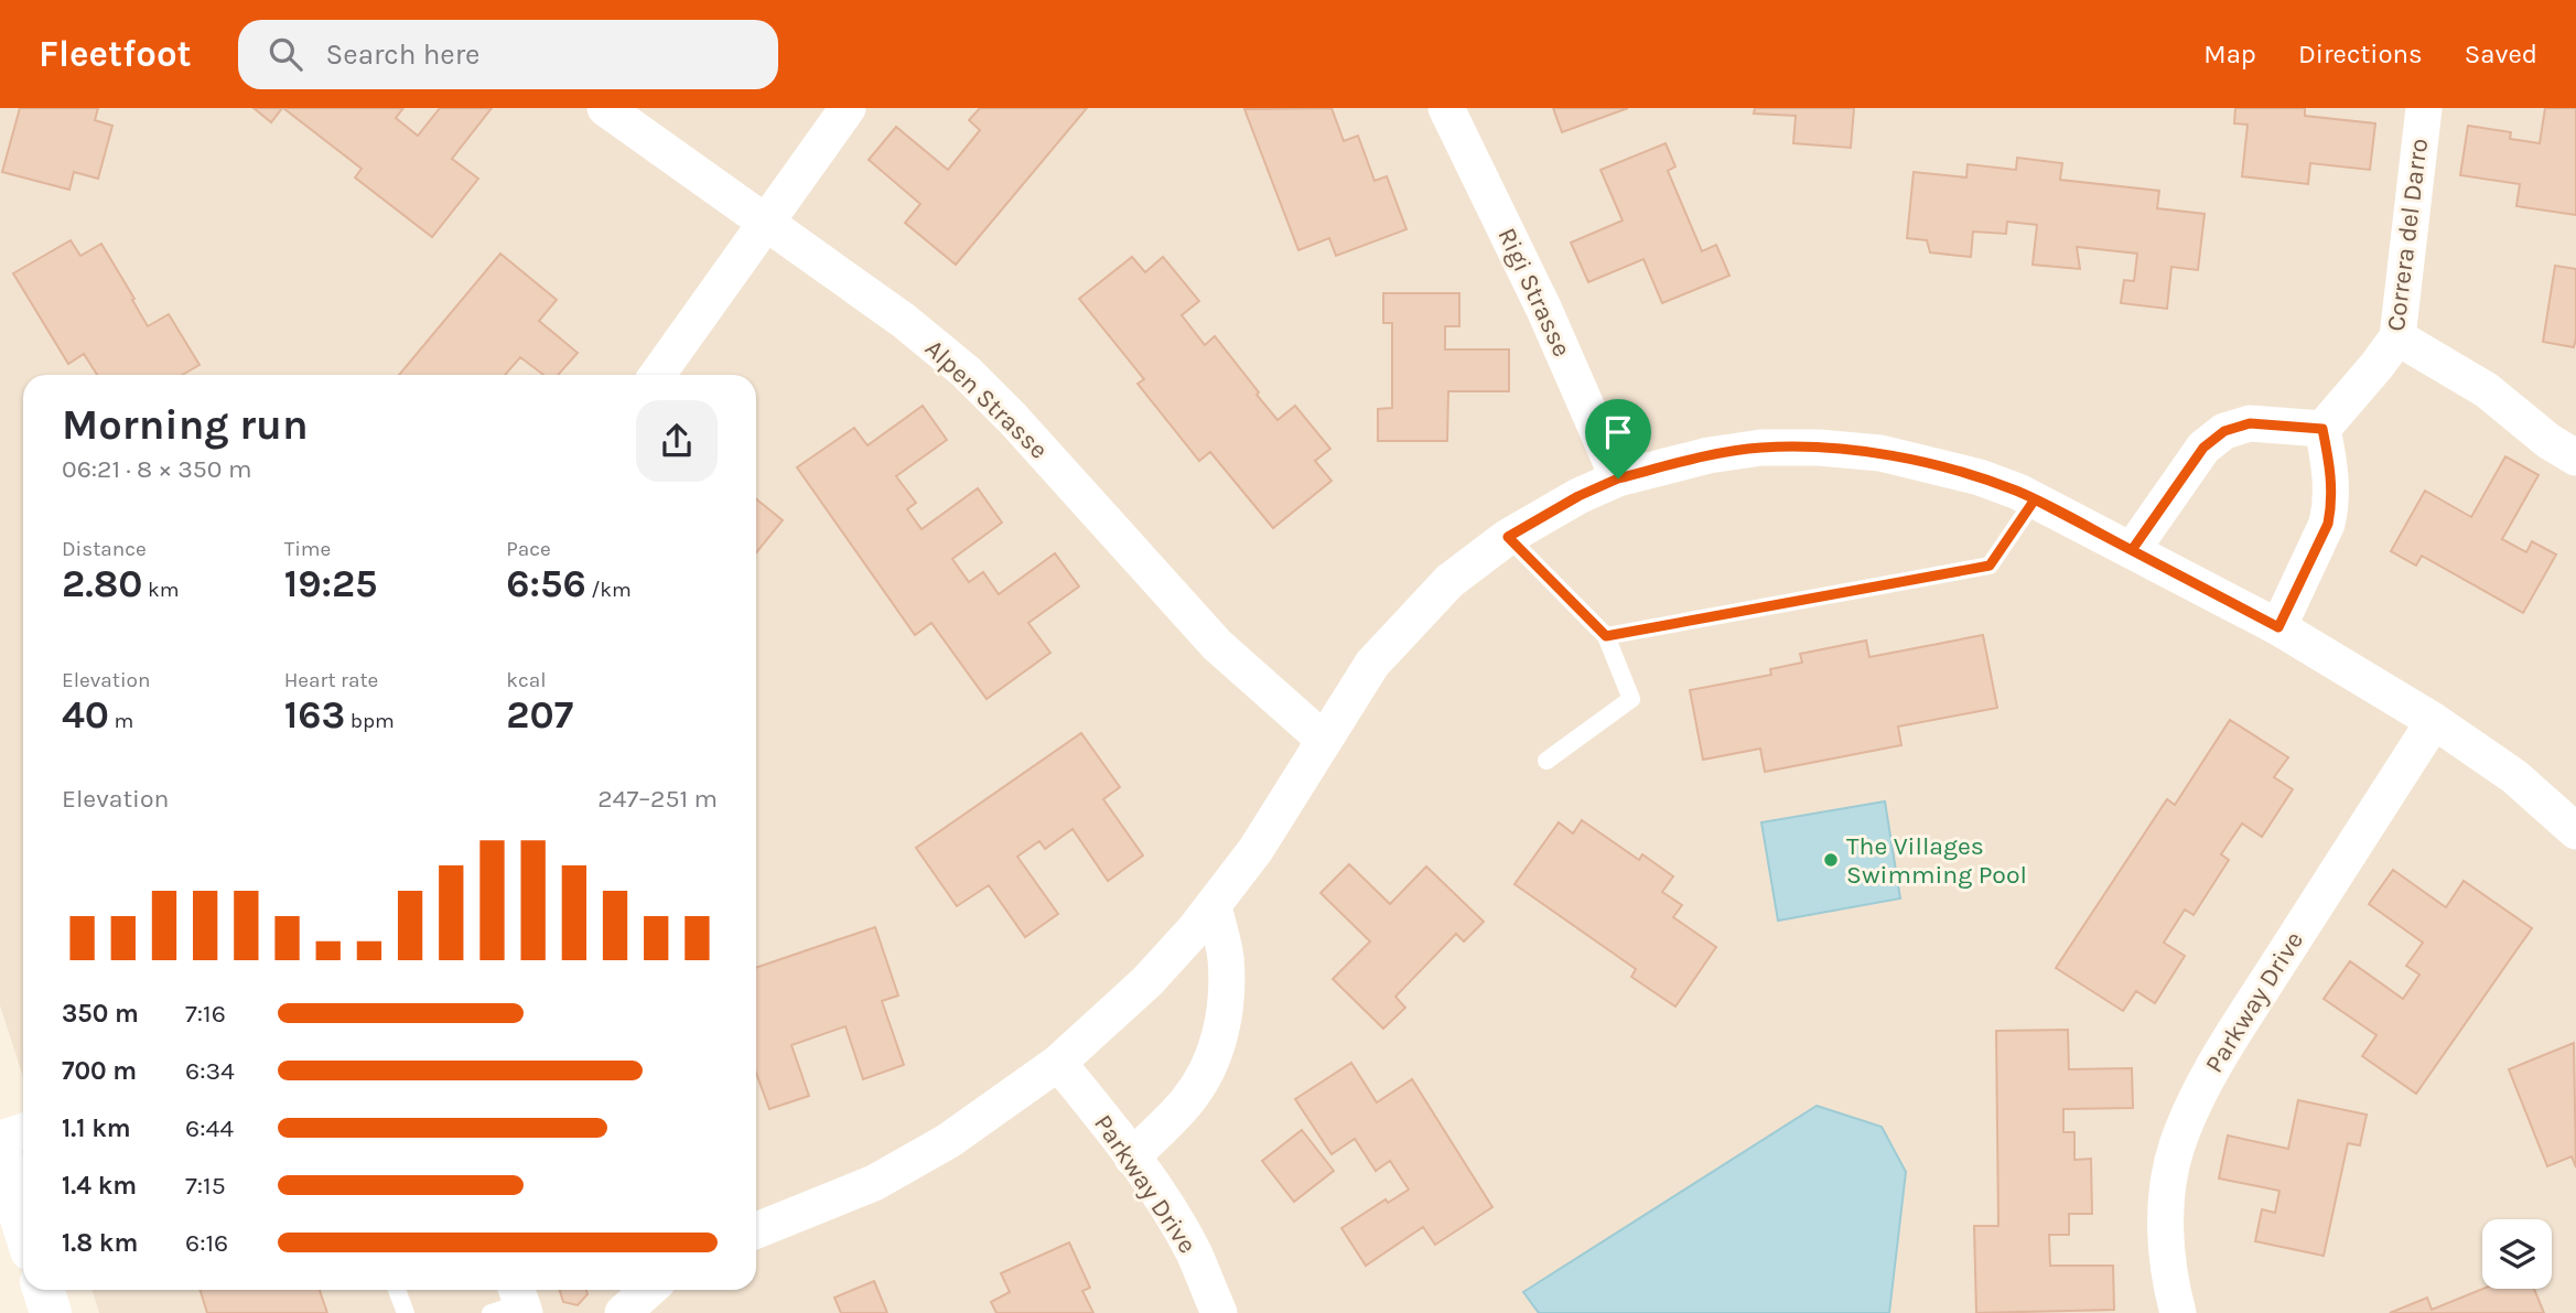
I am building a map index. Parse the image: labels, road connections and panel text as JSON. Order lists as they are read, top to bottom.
{
  "streets": {
    "street": [
      "Correra del Darro",
      "Rigi Strasse",
      "Alpen Strasse",
      "Parkway Drive"
    ]
  },
  "places": ["The Villages Swimming Pool"],
  "page": {
    "header": "Fleetfoot",
    "search": "Search here",
    "nav": ["Map", "Directions", "Saved"],
    "heading": ["Morning run", "06:21 · 8 × 350 m"],
    "stats": [
      ["Distance", "2.80 km"],
      ["Time", "19:25"],
      ["Pace", "6:56 /km"],
      ["Elevation", "40 m"],
      ["Heart rate", "163 bpm"],
      ["kcal", "207"]
    ],
    "chart": ["Elevation", "247–251 m"],
    "list": [
      {
        "name": "350 m",
        "note": "7:16"
      },
      {
        "name": "700 m",
        "note": "6:34"
      },
      {
        "name": "1.1 km",
        "note": "6:44"
      },
      {
        "name": "1.4 km",
        "note": "7:15"
      },
      {
        "name": "1.8 km",
        "note": "6:16"
      }
    ]
  }
}
